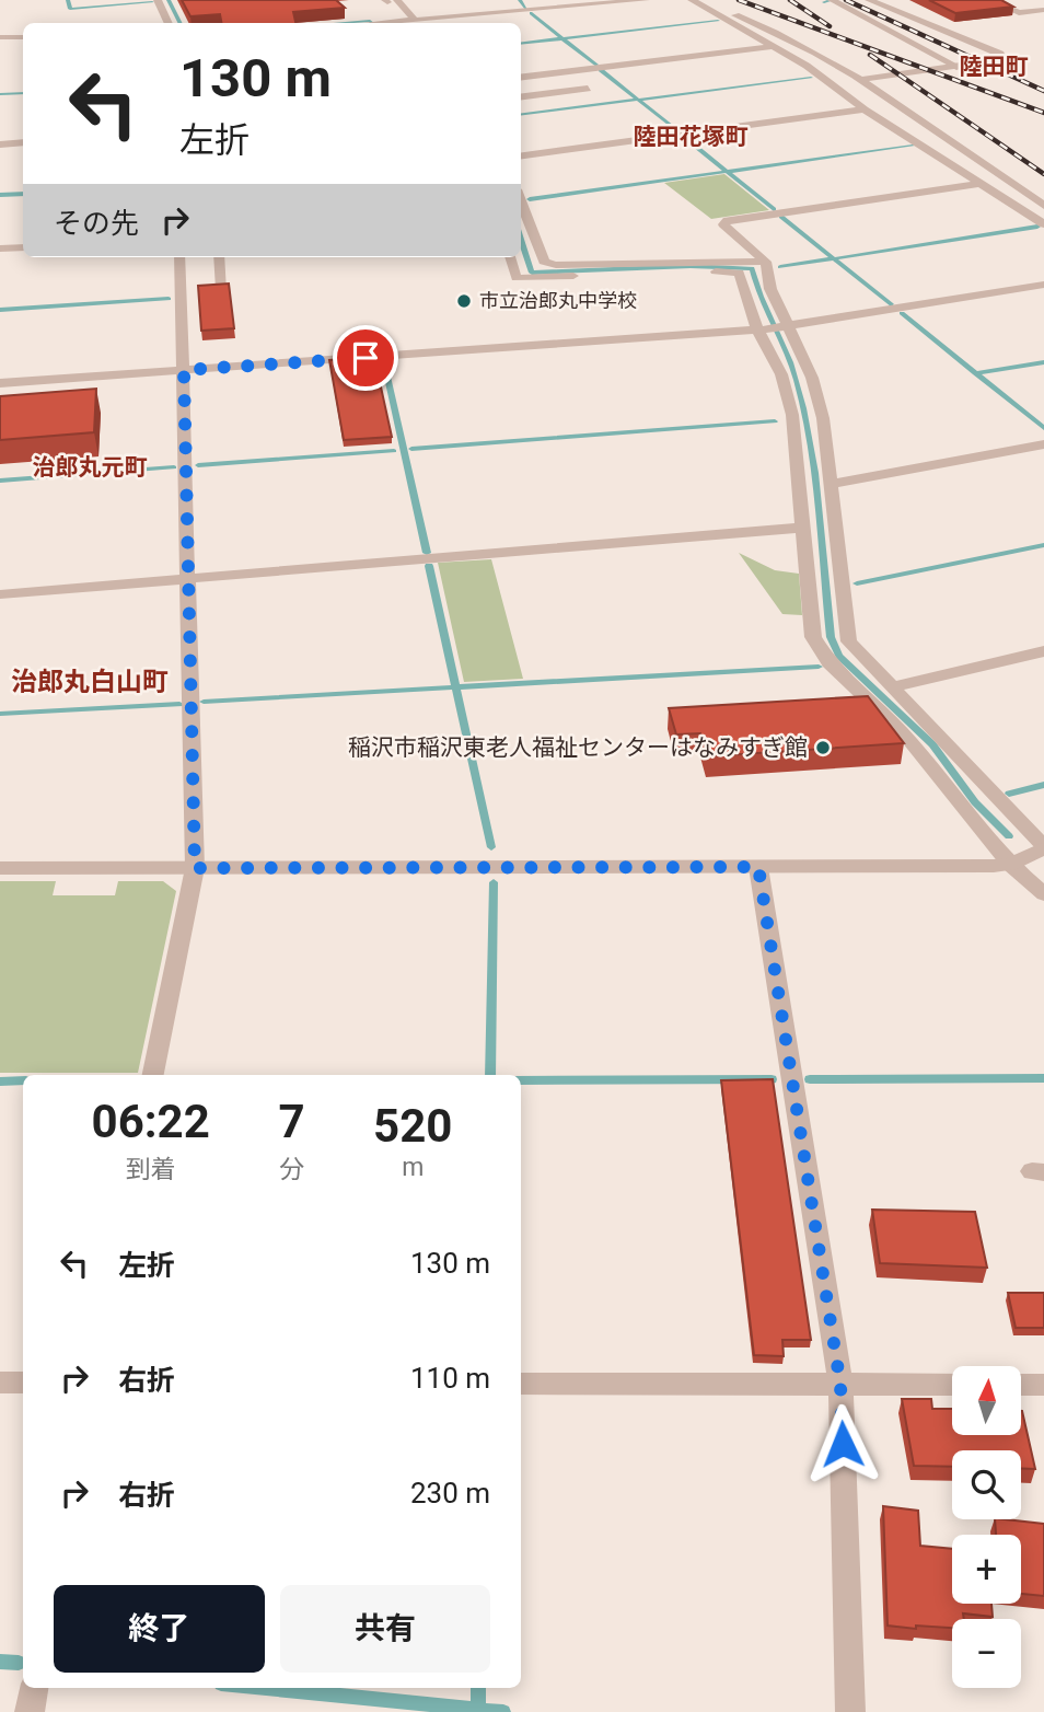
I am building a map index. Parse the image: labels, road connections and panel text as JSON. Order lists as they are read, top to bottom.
{
  "districts": [
    "陸田町",
    "陸田花塚町",
    "治郎丸元町",
    "治郎丸白山町"
  ],
  "places": ["市立治郎丸中学校", "稲沢市稲沢東老人福祉センターはなみすぎ館"],
  "north": "top",
  "page": {
    "turn": ["130 m", "左折"],
    "then": "その先",
    "eta": [
      "06:22",
      "到着",
      "7",
      "分",
      "520",
      "m"
    ],
    "list": [
      {
        "name": "左折",
        "value": "130 m"
      },
      {
        "name": "右折",
        "value": "110 m"
      },
      {
        "name": "右折",
        "value": "230 m"
      }
    ],
    "map_buttons": ["+", "−"],
    "buttons": ["終了", "共有"]
  }
}
